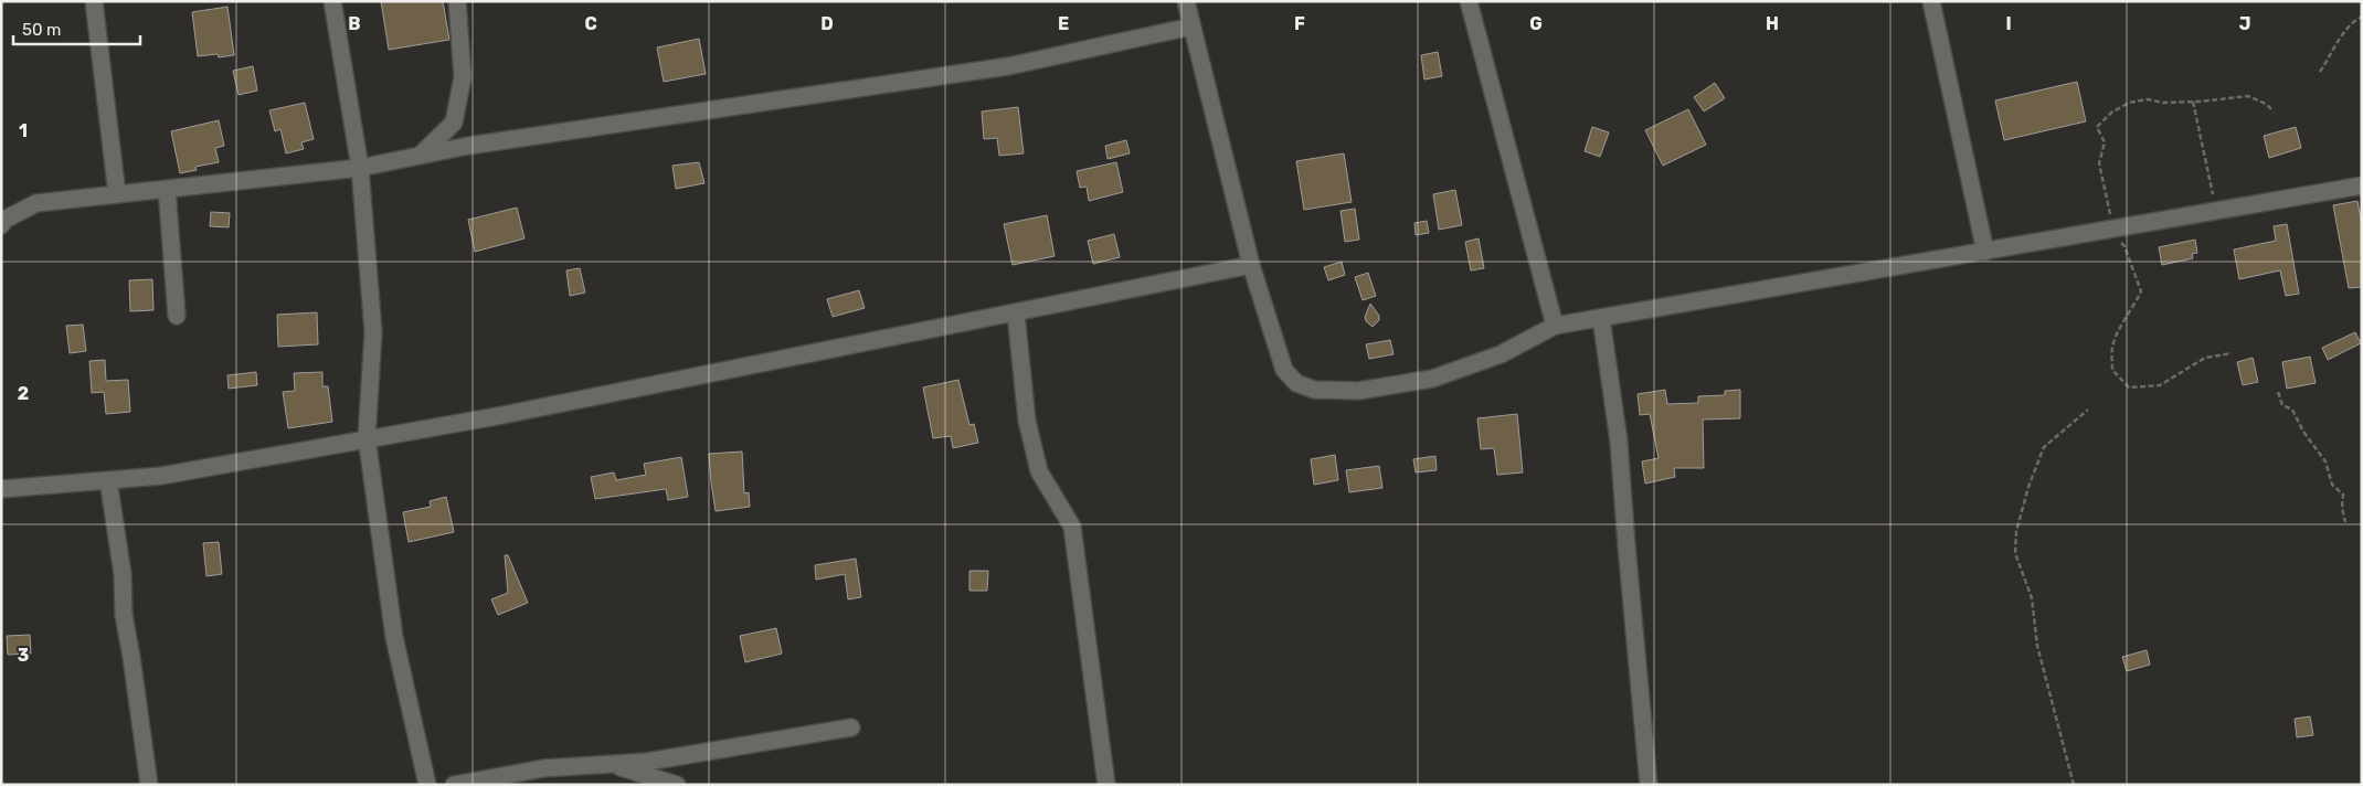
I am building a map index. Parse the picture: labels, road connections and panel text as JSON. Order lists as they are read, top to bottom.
{
  "scale_bar": "50 m",
  "grid": {
    "columns": [
      "B",
      "C",
      "D",
      "E",
      "F",
      "G",
      "H",
      "I",
      "J"
    ],
    "rows": ["1", "2", "3"]
  }
}
